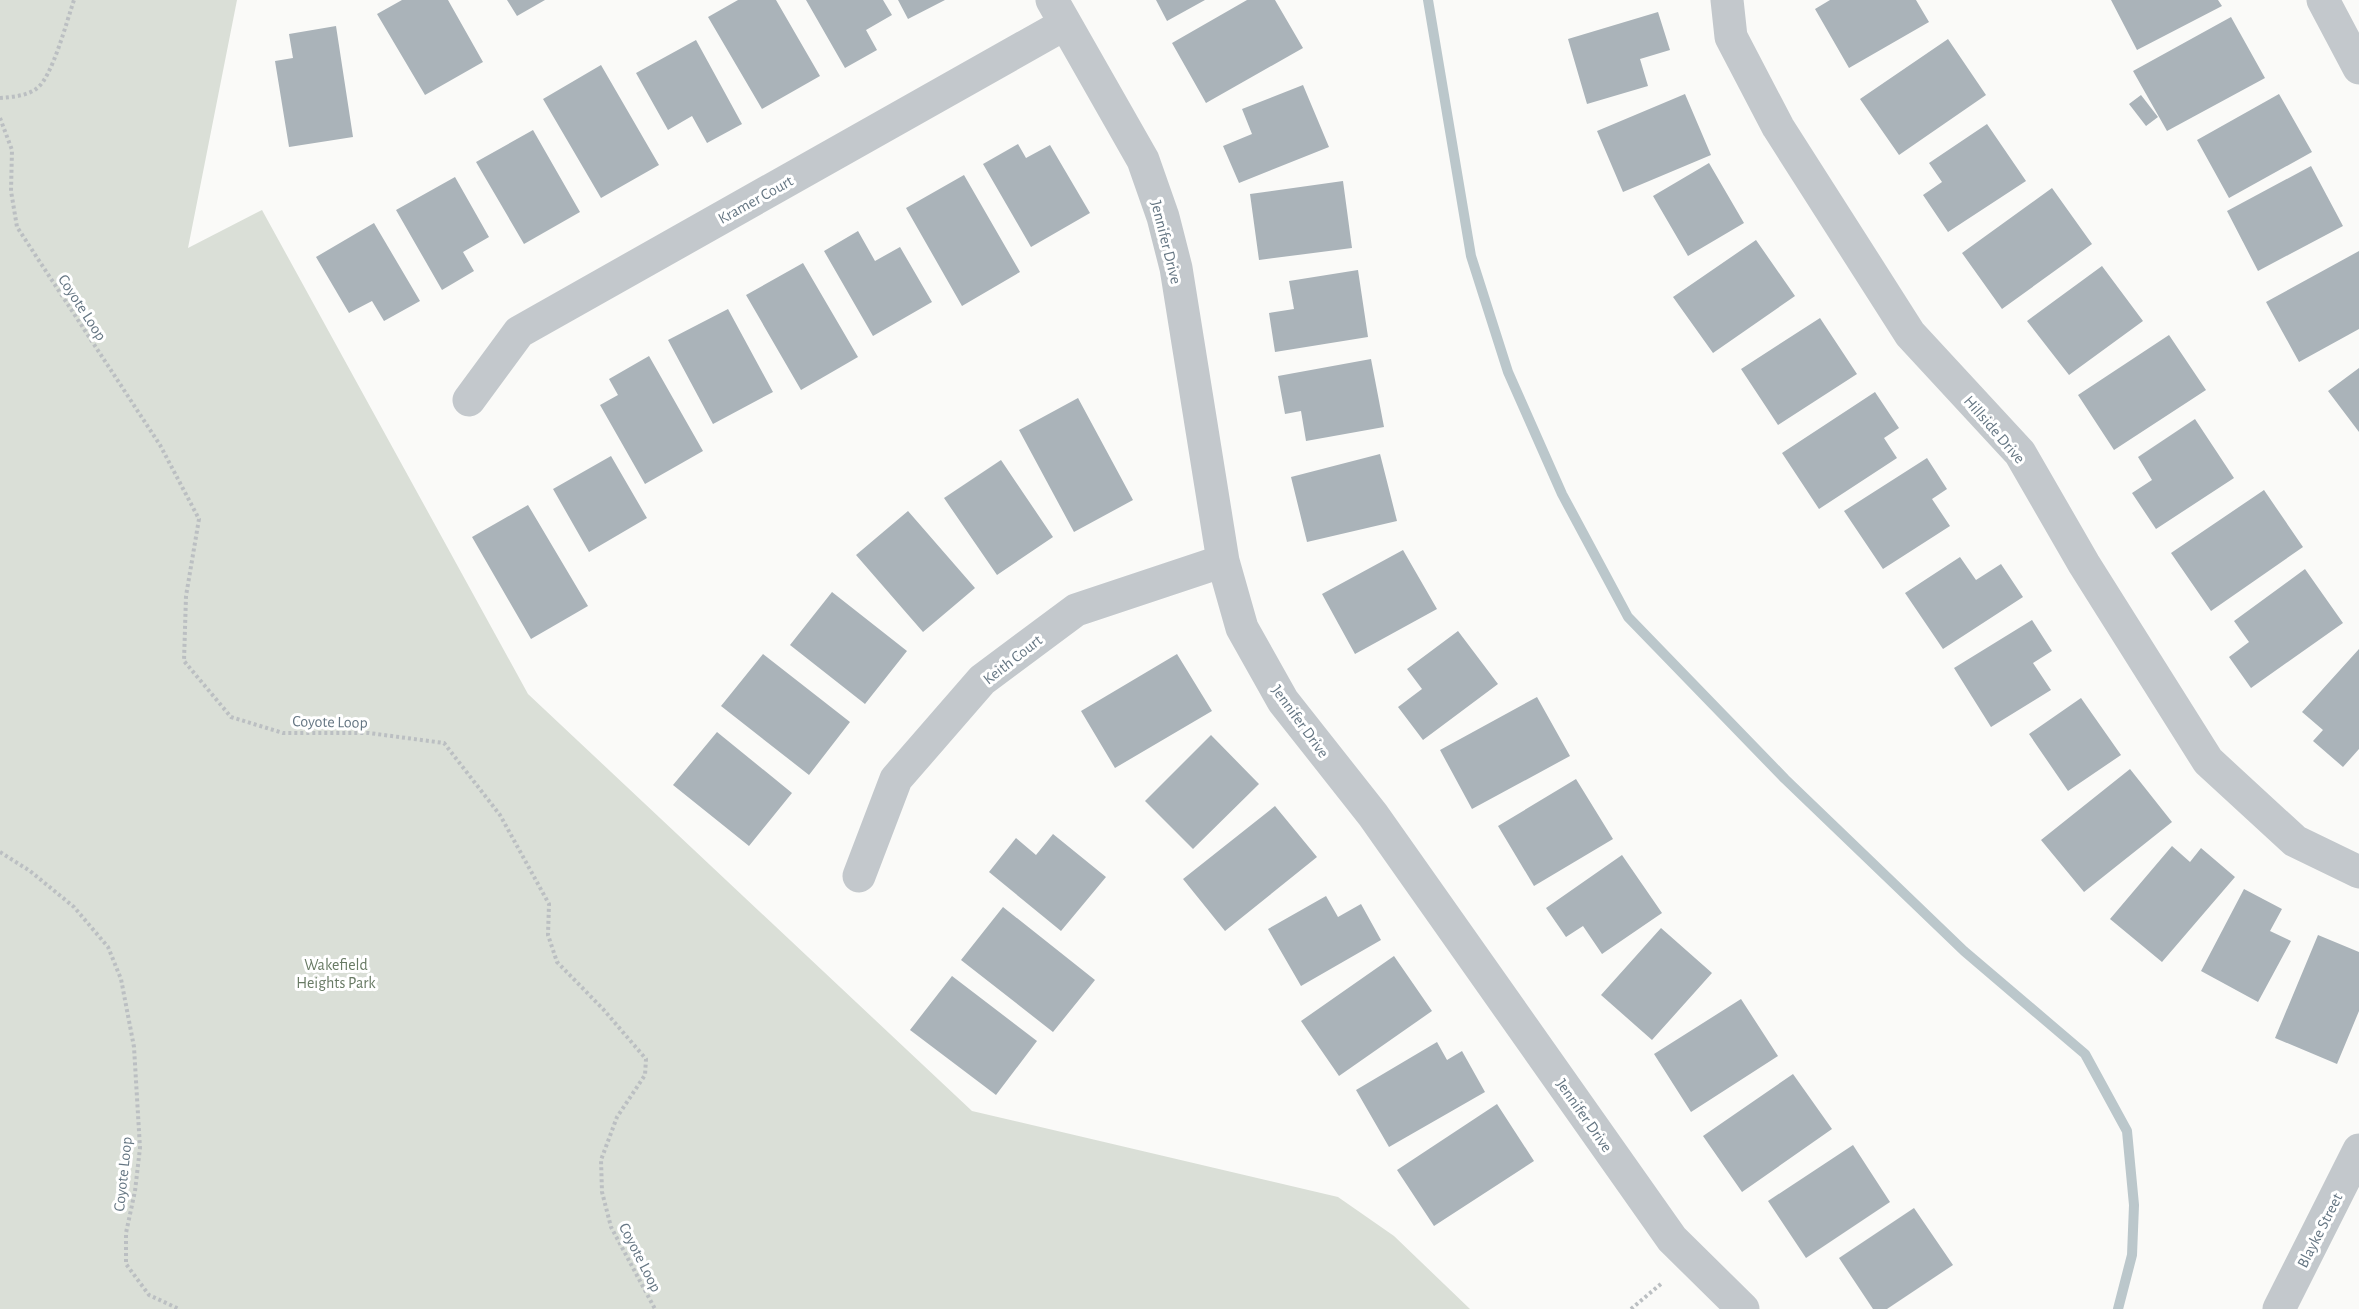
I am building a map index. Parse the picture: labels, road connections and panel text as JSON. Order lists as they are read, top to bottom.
{
  "streets": {
    "street": [
      "Kramer Court",
      "Jennifer Drive",
      "Hillside Drive",
      "Keith Court",
      "Blayke Street"
    ],
    "path": ["Coyote Loop"]
  },
  "crossings": [
    ["Kramer Court", "Jennifer Drive"],
    ["Jennifer Drive", "Keith Court"]
  ],
  "parks": ["Wakefield Heights Park"]
}
